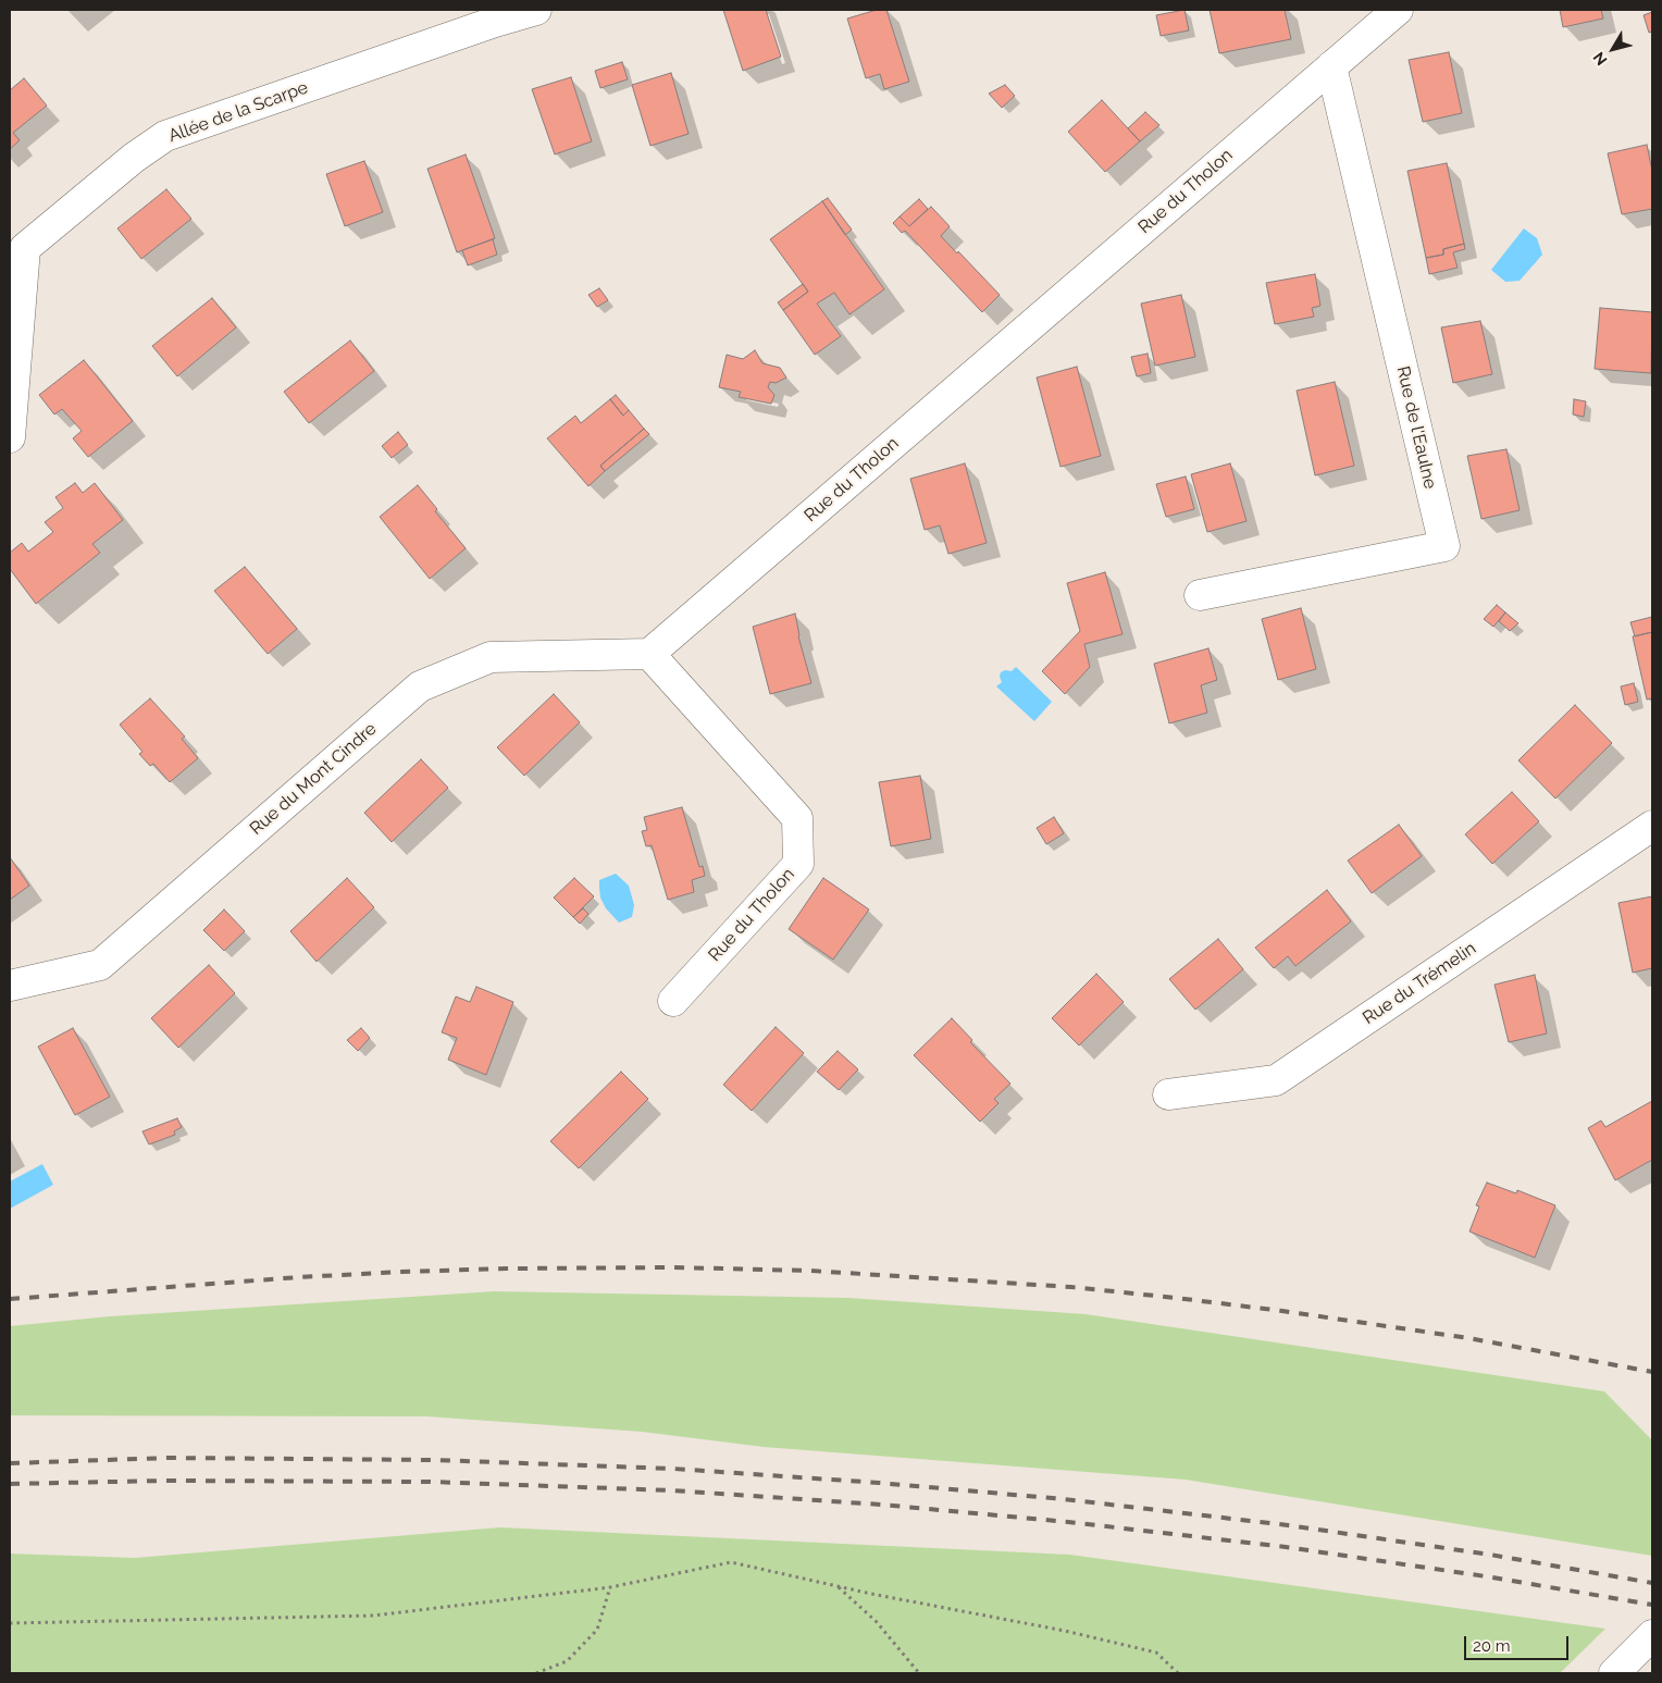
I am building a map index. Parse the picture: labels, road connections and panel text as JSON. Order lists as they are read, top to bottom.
{
  "streets": {
    "street": [
      "Allée de la Scarpe",
      "Rue du Tholon",
      "Rue de l'Eaulne",
      "Rue du Mont Cindre",
      "Rue du Trémelin"
    ]
  },
  "crossings": [
    ["Rue du Tholon", "Rue de l'Eaulne"],
    ["Rue du Tholon", "Rue du Mont Cindre"]
  ],
  "scale_bar": "20 m",
  "north": "bottom left"
}
